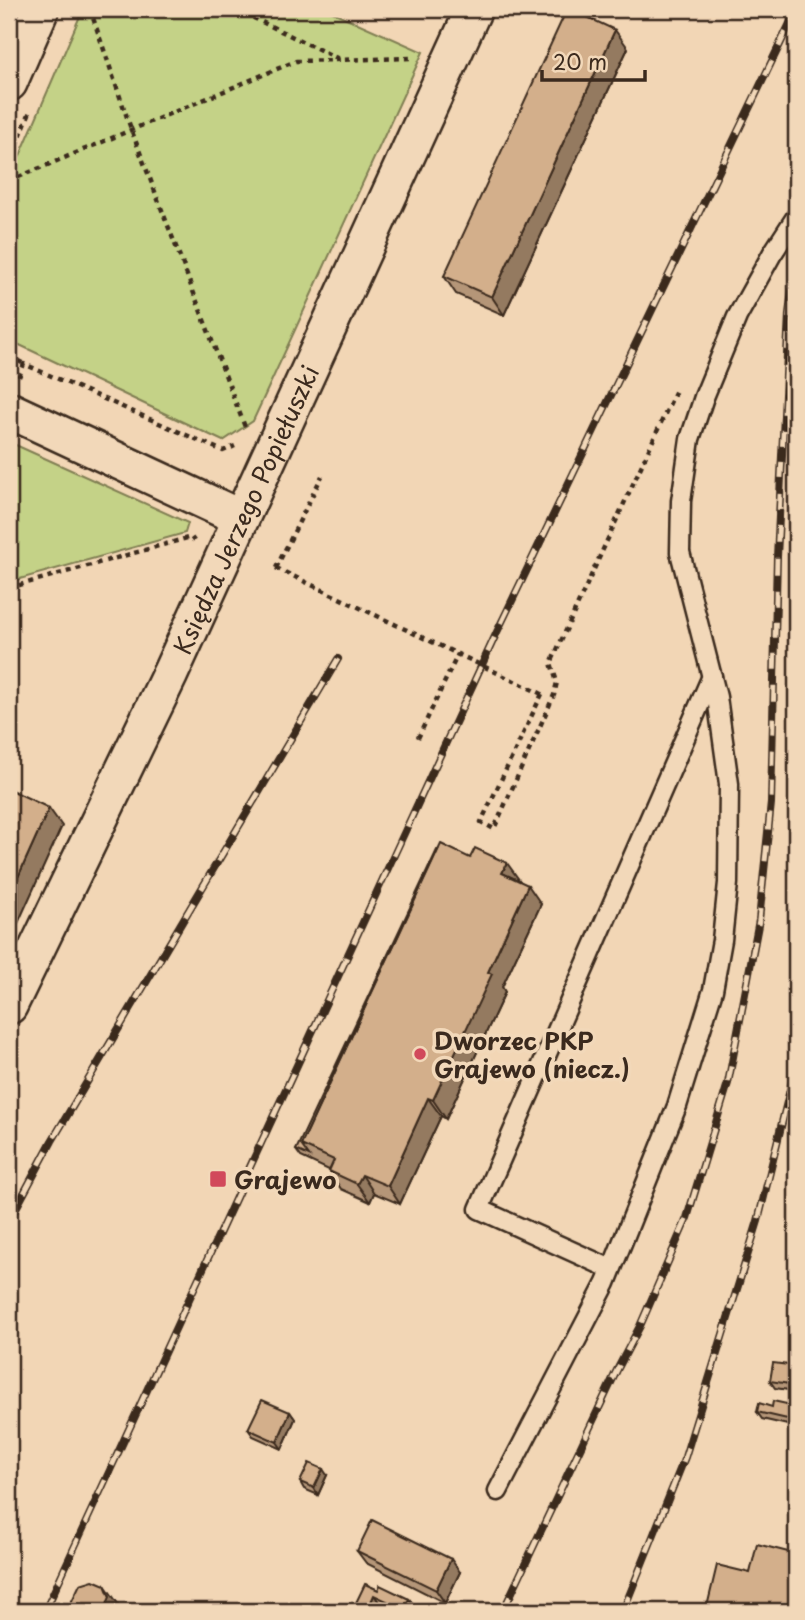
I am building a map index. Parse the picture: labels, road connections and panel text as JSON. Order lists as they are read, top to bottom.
{
  "streets": {
    "street": ["Księdza Jerzego Popiełuszki"]
  },
  "places": {
    "other": ["Dworzec PKP Grajewo (niecz.)"],
    "transit": ["Grajewo"]
  },
  "scale_bar": "20 m"
}
